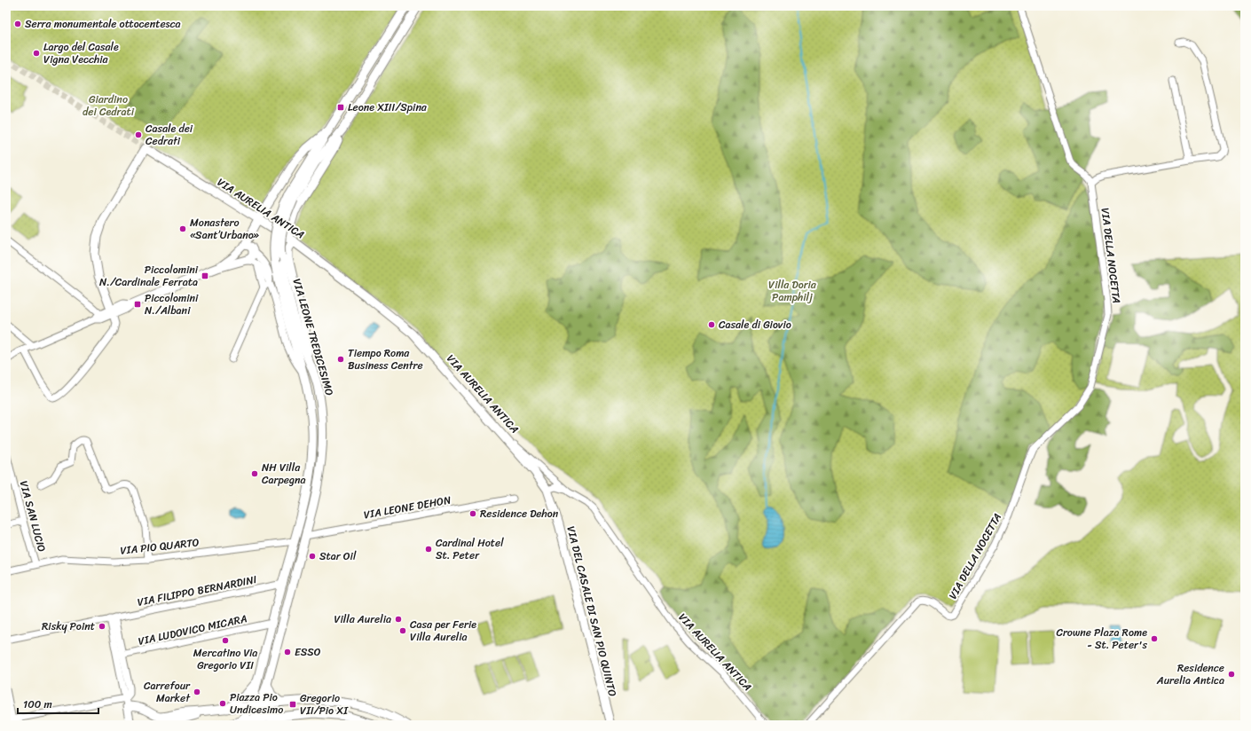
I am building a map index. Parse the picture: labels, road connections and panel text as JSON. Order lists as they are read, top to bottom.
{
  "streets": {
    "main road": ["VIA AURELIA ANTICA", "VIA LEONE TREDICESIMO", "VIA DEL CASALE DI SAN PIO QUINTO"],
    "street": [
      "VIA DELLA NOCETTA",
      "VIA LEONE DEHON",
      "VIA SAN LUCIO",
      "VIA PIO QUARTO",
      "VIA FILIPPO BERNARDINI",
      "VIA LUDOVICO MICARA"
    ]
  },
  "crossings": [
    ["VIA AURELIA ANTICA", "VIA DEL CASALE DI SAN PIO QUINTO"],
    ["VIA LEONE TREDICESIMO", "VIA LEONE DEHON"],
    ["VIA LEONE TREDICESIMO", "VIA PIO QUARTO"],
    ["VIA LEONE TREDICESIMO", "VIA FILIPPO BERNARDINI"],
    ["VIA LEONE TREDICESIMO", "VIA LUDOVICO MICARA"],
    ["VIA SAN LUCIO", "VIA PIO QUARTO"]
  ],
  "parks": ["Giardino dei Cedrati", "Villa Doria Pamphilj"],
  "places": {
    "other": [
      "Serra monumentale ottocentesca",
      "Largo del Casale Vigna Vecchia",
      "Casale dei Cedrati",
      "Monastero «Sant’Urbano»",
      "Casale di Giovio",
      "Tiempo Roma Business Centre",
      "NH Villa Carpegna",
      "Residence Dehon",
      "Cardinal Hotel St. Peter",
      "Star Oil",
      "Villa Aurelia",
      "Risky Point",
      "Casa per Ferie Villa Aurelia",
      "Crowne Plaza Rome - St. Peter's",
      "Mercatino Via Gregorio VII",
      "ESSO",
      "Residence Aurelia Antica",
      "Carrefour Market",
      "Piazza Pio Undicesimo"
    ],
    "transit": [
      "Leone XIII/Spina",
      "Piccolomini N./Cardinale Ferrata",
      "Piccolomini N./Albani",
      "Gregorio VII/Pio XI"
    ]
  },
  "scale_bar": "100 m"
}
